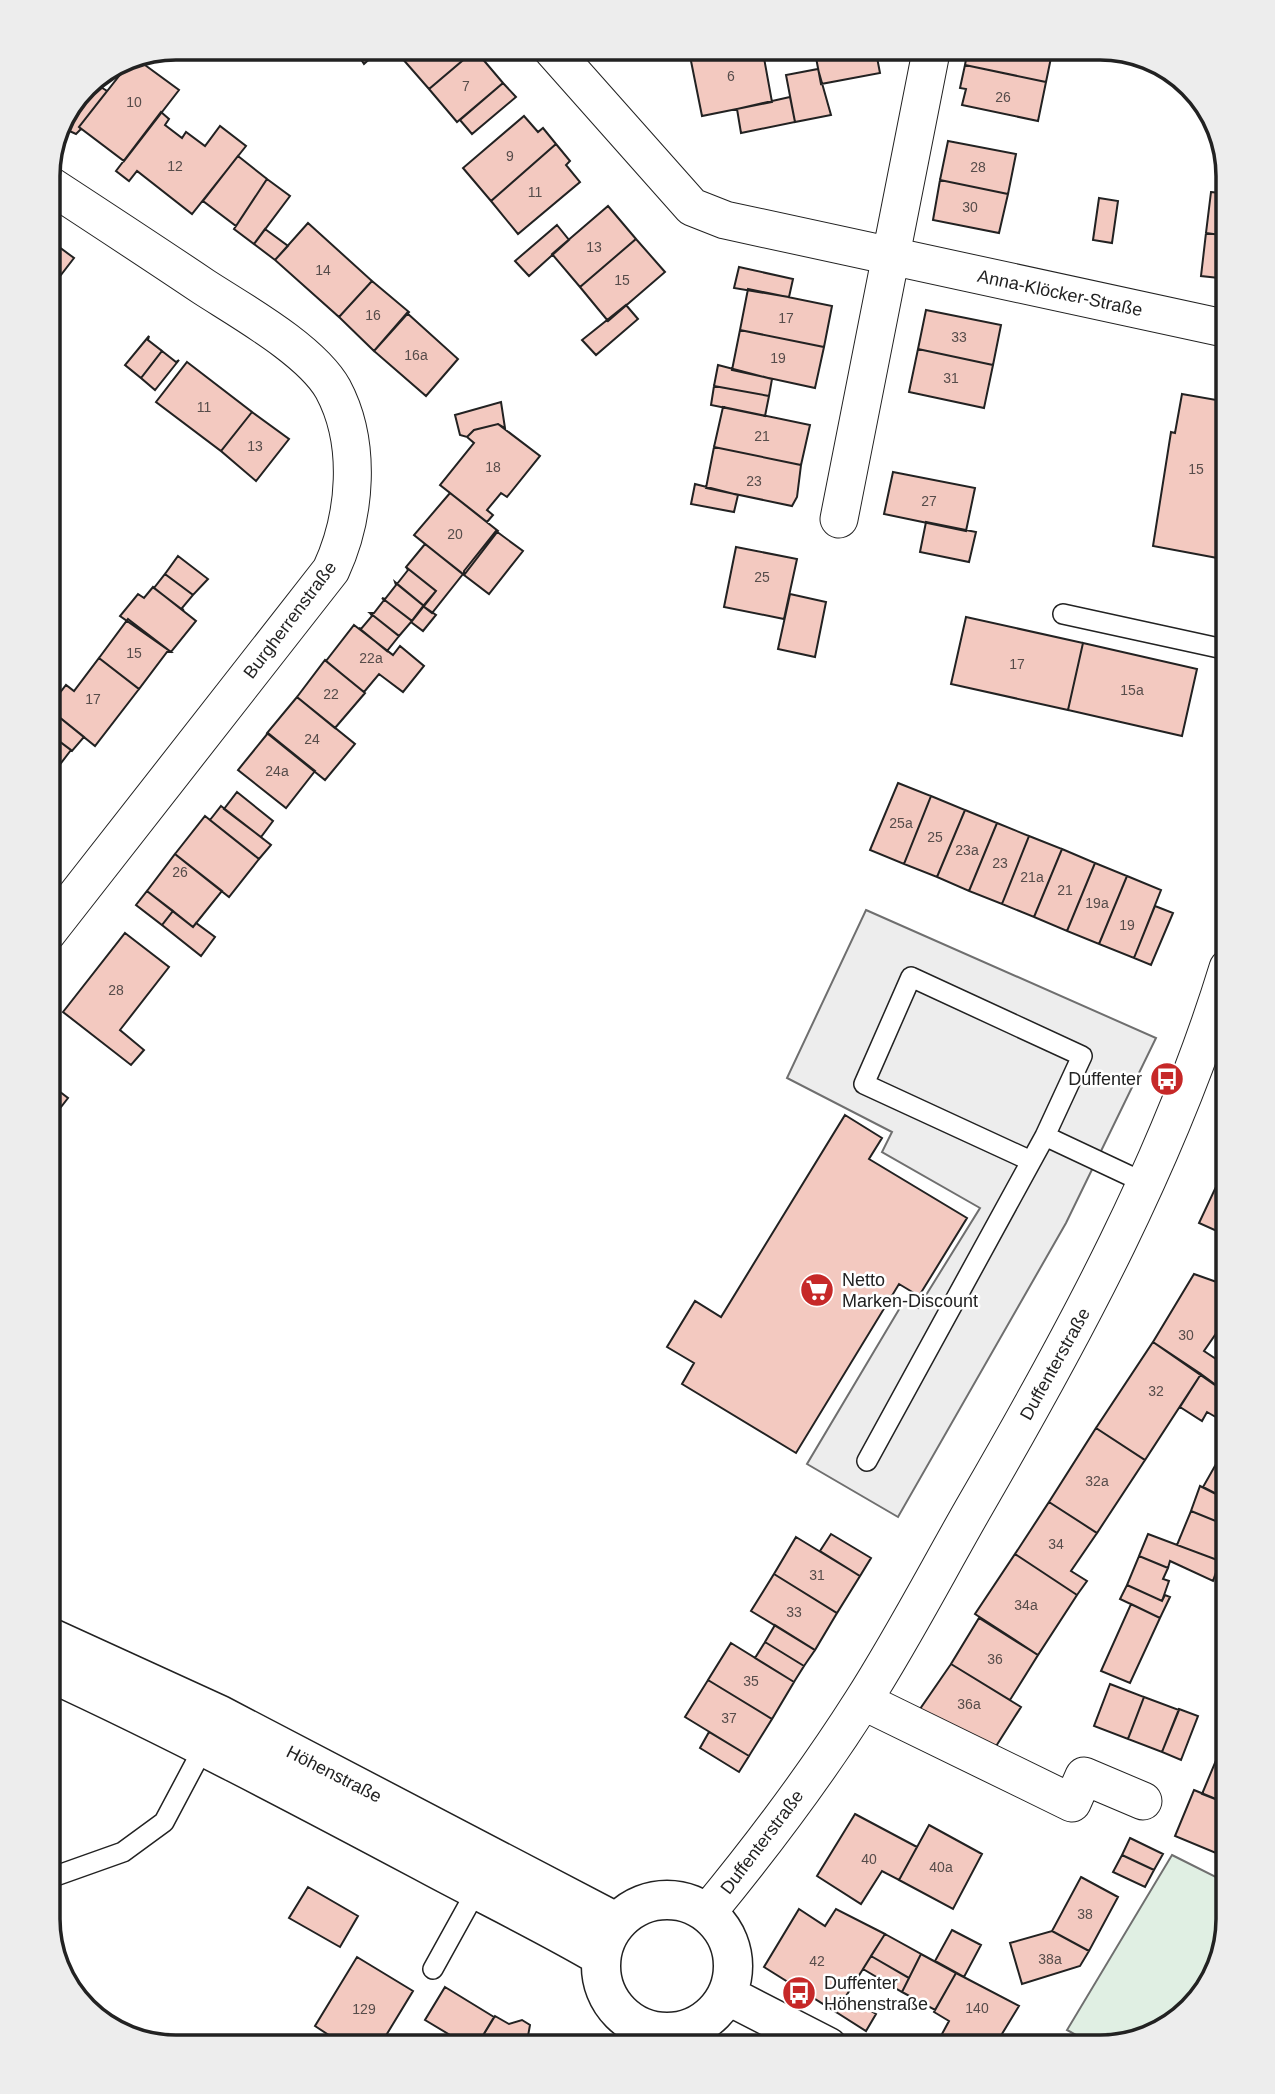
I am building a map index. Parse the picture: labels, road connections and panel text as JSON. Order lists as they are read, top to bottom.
{
  "streets": {
    "street": [
      "Anna-Klöcker-Straße",
      "Burgherrenstraße",
      "Duffenterstraße",
      "Höhenstraße"
    ]
  },
  "places": {
    "bus stop": ["Duffenter", "Duffenter Höhenstraße"],
    "supermarket": ["Netto Marken-Discount"]
  },
  "house_numbers": [
    "6",
    "7",
    "26",
    "10",
    "9",
    "12",
    "28",
    "11",
    "30",
    "13",
    "14",
    "15",
    "16",
    "17",
    "33",
    "16a",
    "19",
    "31",
    "11",
    "21",
    "13",
    "18",
    "15",
    "23",
    "27",
    "20",
    "25",
    "15",
    "22a",
    "17",
    "15a",
    "22",
    "17",
    "24",
    "24a",
    "25a",
    "25",
    "23a",
    "23",
    "26",
    "21a",
    "21",
    "19a",
    "19",
    "28",
    "30",
    "32",
    "32a",
    "34",
    "31",
    "34a",
    "33",
    "36",
    "35",
    "36a",
    "37",
    "40",
    "40a",
    "38",
    "38a",
    "42",
    "140",
    "129"
  ]
}
